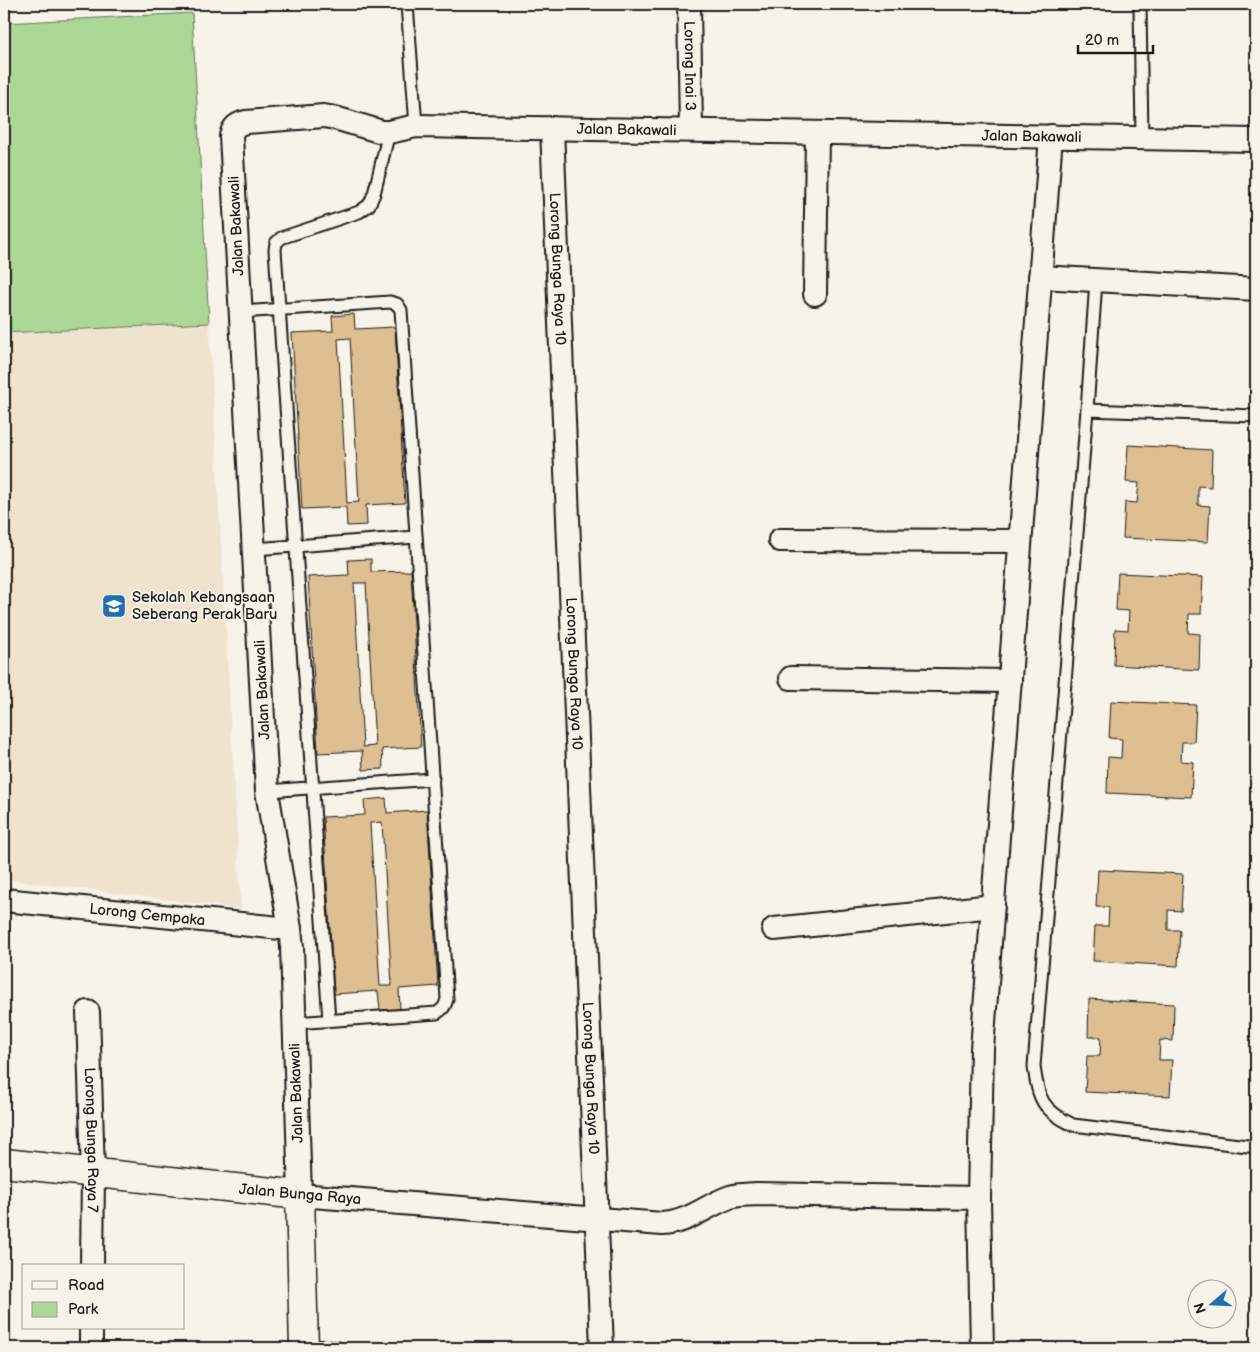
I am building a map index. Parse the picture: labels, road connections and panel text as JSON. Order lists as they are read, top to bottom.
{
  "streets": {
    "street": [
      "Lorong Inai 3",
      "Jalan Bakawali",
      "Lorong Bunga Raya 10",
      "Lorong Cempaka",
      "Lorong Bunga Raya 7",
      "Jalan Bunga Raya"
    ]
  },
  "crossings": [
    ["Lorong Inai 3", "Jalan Bakawali"],
    ["Jalan Bakawali", "Lorong Bunga Raya 10"],
    ["Jalan Bakawali", "Lorong Cempaka"],
    ["Jalan Bakawali", "Jalan Bunga Raya"],
    ["Lorong Bunga Raya 10", "Jalan Bunga Raya"],
    ["Lorong Bunga Raya 7", "Jalan Bunga Raya"]
  ],
  "places": {
    "school or university": ["Sekolah Kebangsaan Seberang Perak Baru"]
  },
  "legend": ["Road", "Park"],
  "scale_bar": "20 m",
  "north": "left"
}
